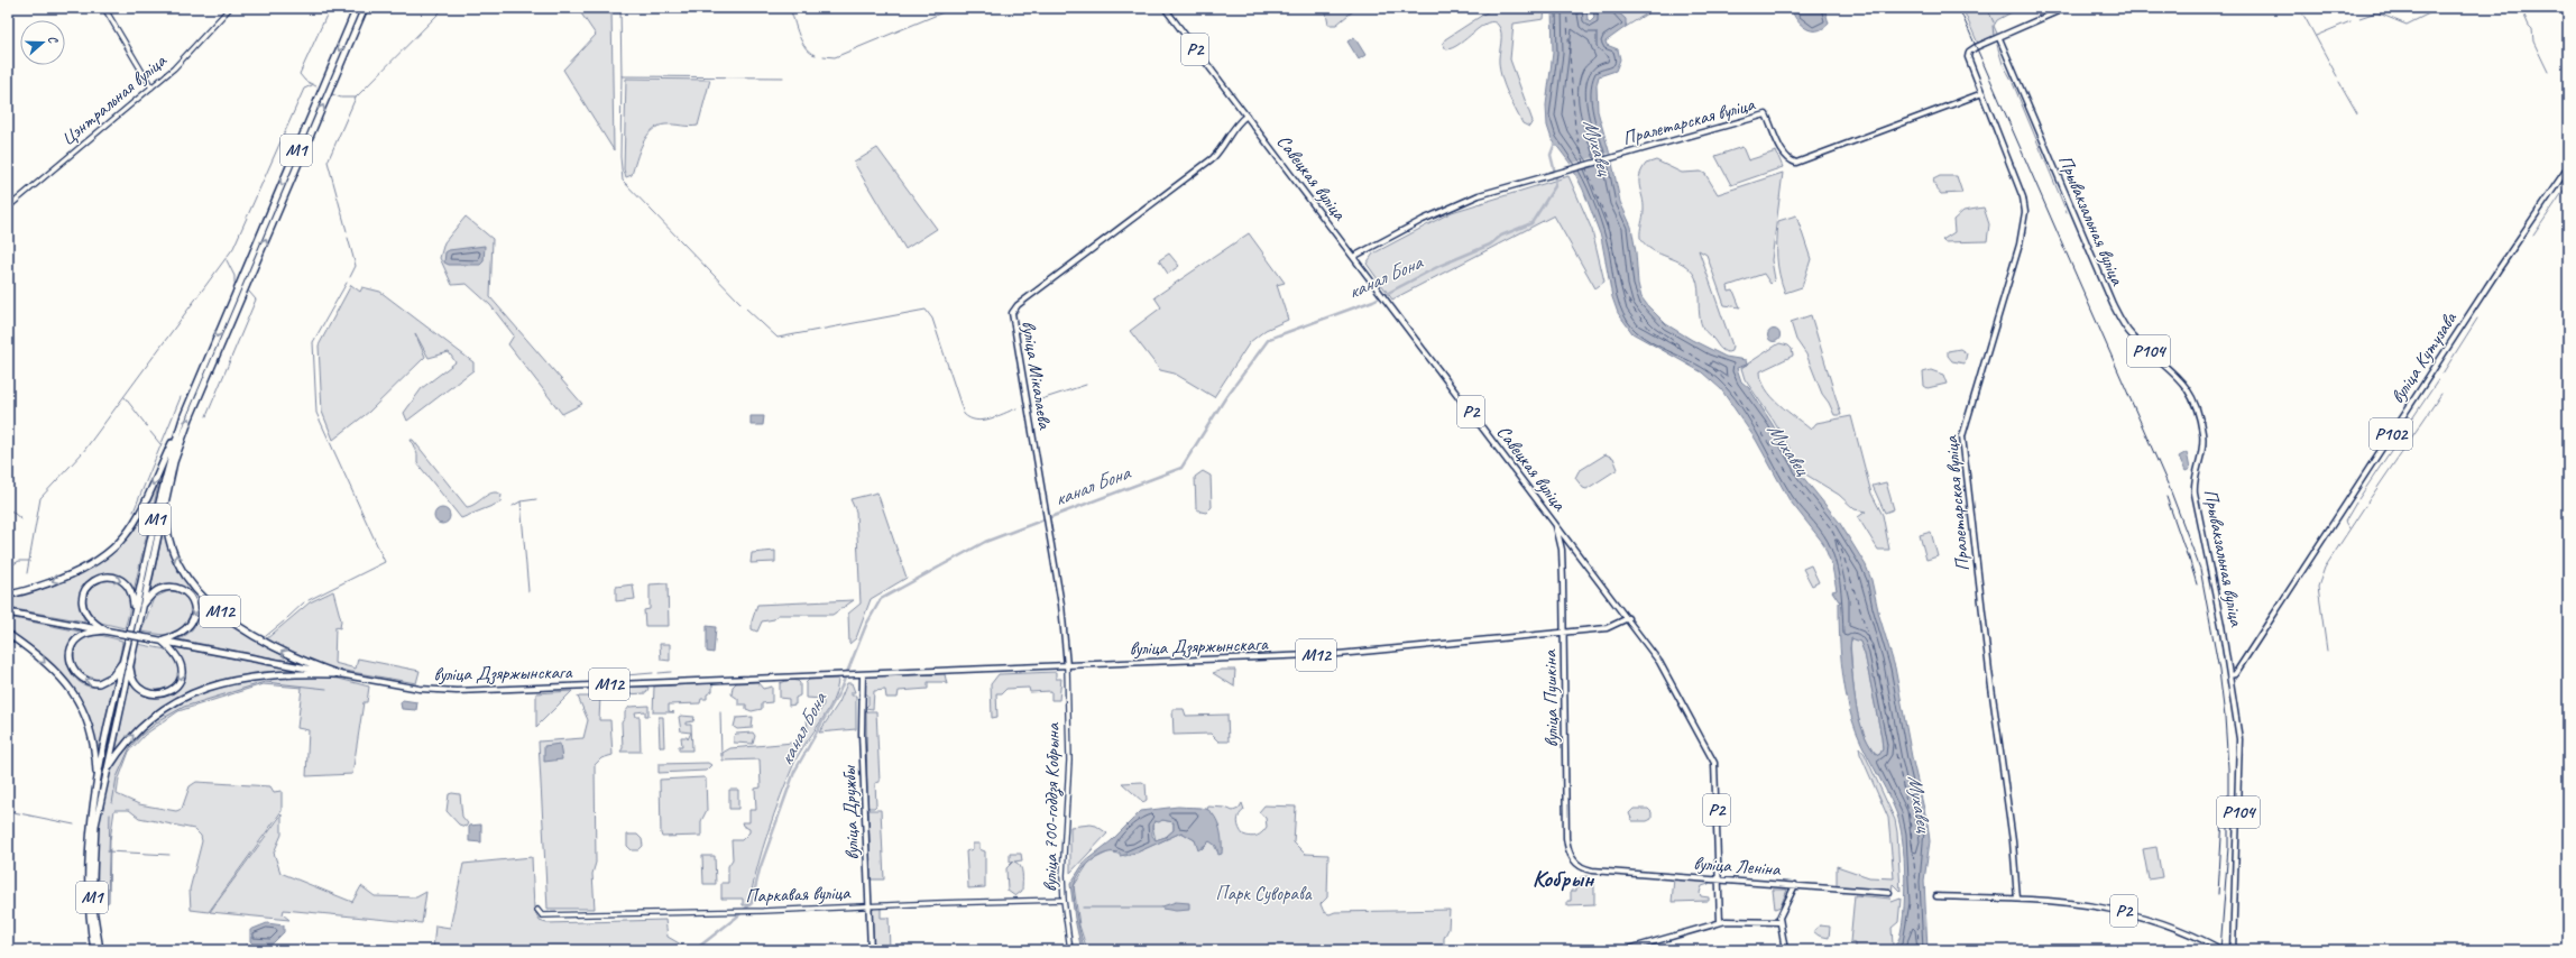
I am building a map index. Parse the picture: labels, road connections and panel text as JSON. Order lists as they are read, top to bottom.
{
  "streets": {
    "highway": ["М1", "М12"],
    "main road": [
      "Р2",
      "Пралетарская вуліца",
      "Савецкая вуліца",
      "Прывакзальная вуліца",
      "Р104",
      "вуліца Кутузава",
      "вуліца Мікалаева",
      "Р102",
      "вуліца Дзяржынскага",
      "вуліца Пушкіна",
      "вуліца Дружбы",
      "вуліца Леніна"
    ],
    "street": ["Цэнтральная вуліца", "вуліца 700-годдзя Кобрына", "Паркавая вуліца"]
  },
  "crossings": [
    ["Р2", "Пралетарская вуліца"],
    ["Пралетарская вуліца", "Савецкая вуліца"],
    ["Пралетарская вуліца", "Прывакзальная вуліца"],
    ["М1", "М12"],
    ["Савецкая вуліца", "вуліца Мікалаева"],
    ["Савецкая вуліца", "вуліца Дзяржынскага"],
    ["Савецкая вуліца", "вуліца Пушкіна"],
    ["Савецкая вуліца", "вуліца Леніна"],
    ["Прывакзальная вуліца", "вуліца Кутузава"],
    ["вуліца Мікалаева", "вуліца Дзяржынскага"],
    ["вуліца Мікалаева", "вуліца 700-годдзя Кобрына"],
    ["М12", "вуліца Дзяржынскага"],
    ["вуліца Дзяржынскага", "вуліца Пушкіна"],
    ["вуліца Дзяржынскага", "вуліца 700-годдзя Кобрына"],
    ["вуліца Дзяржынскага", "вуліца Дружбы"],
    ["вуліца Пушкіна", "вуліца Леніна"],
    ["вуліца 700-годдзя Кобрына", "Паркавая вуліца"],
    ["вуліца Дружбы", "Паркавая вуліца"]
  ],
  "districts": ["Кобрын"],
  "water": ["Мухавец", "канал Бона"],
  "parks": ["Парк Суворава"],
  "north": "right"
}
